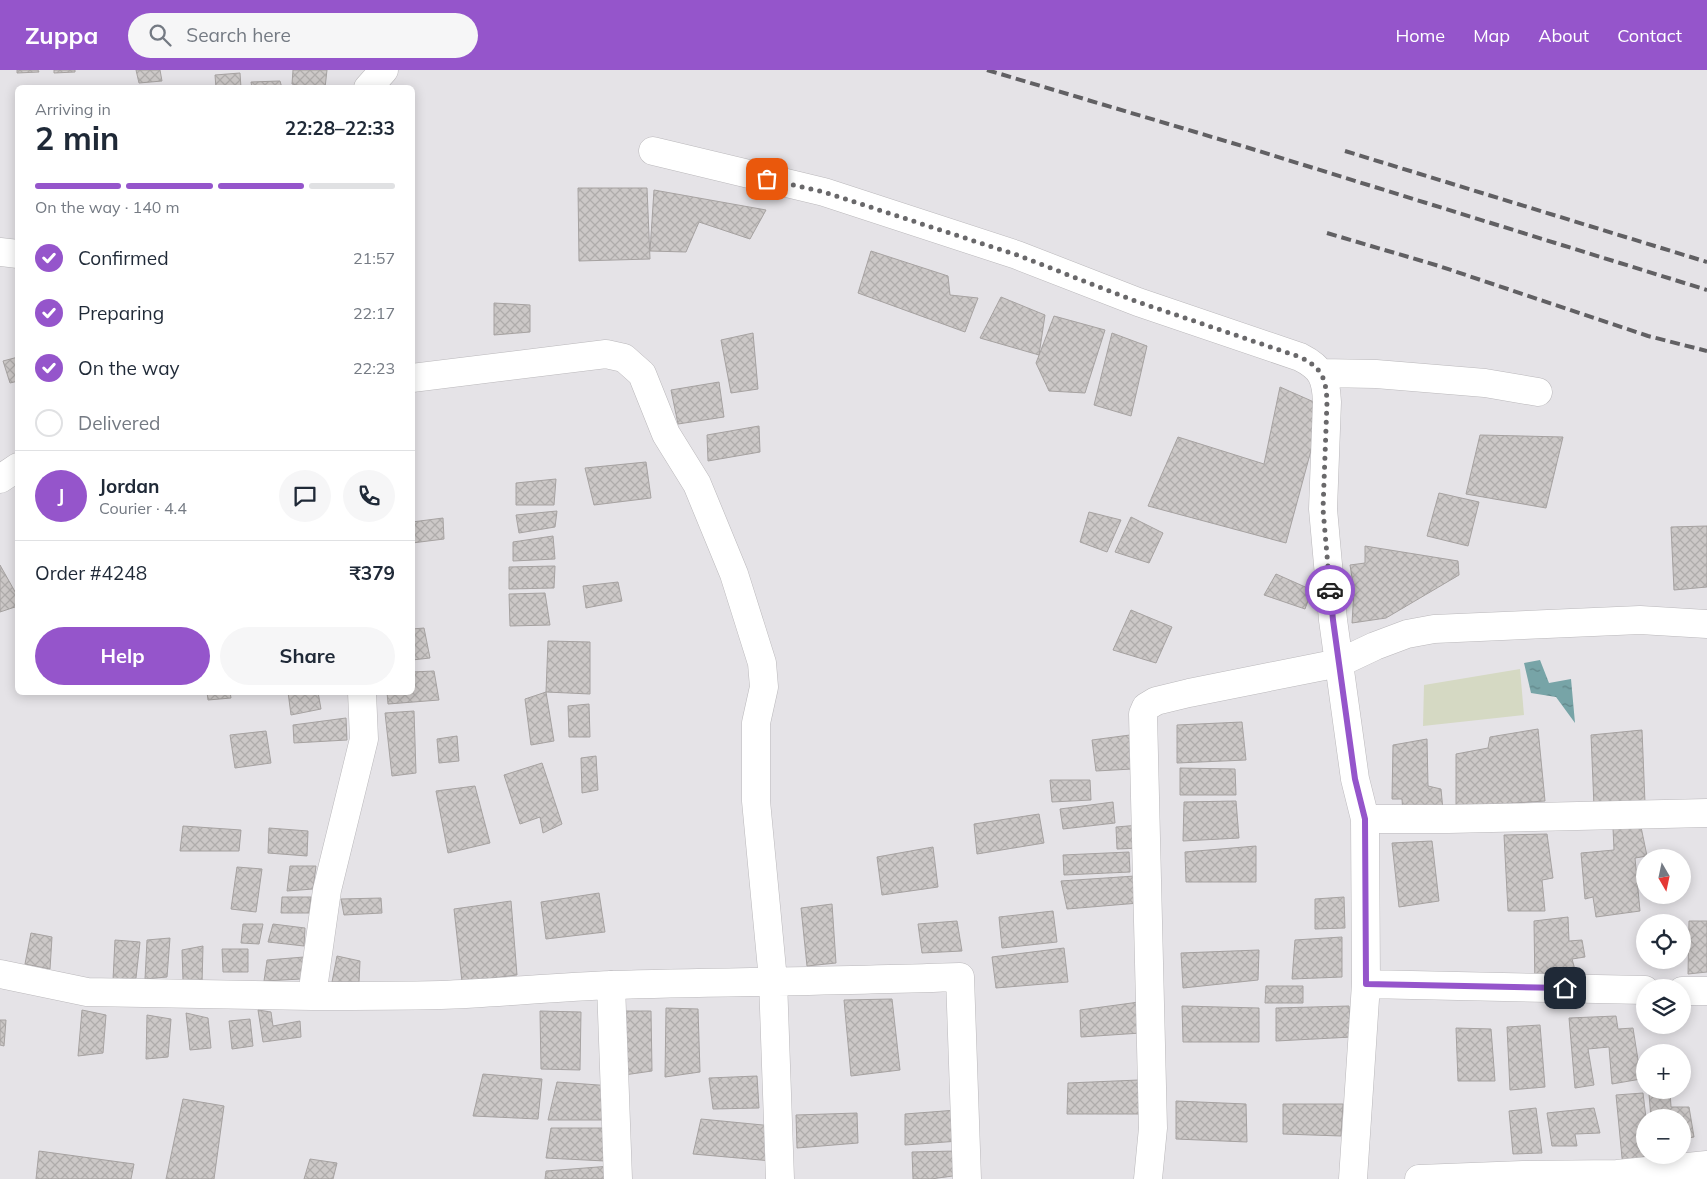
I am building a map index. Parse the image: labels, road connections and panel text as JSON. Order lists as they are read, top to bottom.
{
  "north": "bottom",
  "page": {
    "header": "Zuppa",
    "search": "Search here",
    "nav": [
      "Home",
      "Map",
      "About",
      "Contact"
    ],
    "heading": ["2 min", "Arriving in", "22:28–22:33"],
    "panel": [
      "Jordan",
      "Courier · 4.4",
      "Order #4248",
      "₹379"
    ],
    "bar": "On the way · 140 m",
    "list": [
      ["Confirmed", "21:57"],
      ["Preparing", "22:17"],
      ["On the way", "22:23"],
      "Delivered"
    ],
    "round": "J",
    "buttons": ["Help", "Share"],
    "map_buttons": ["+", "−"]
  }
}
